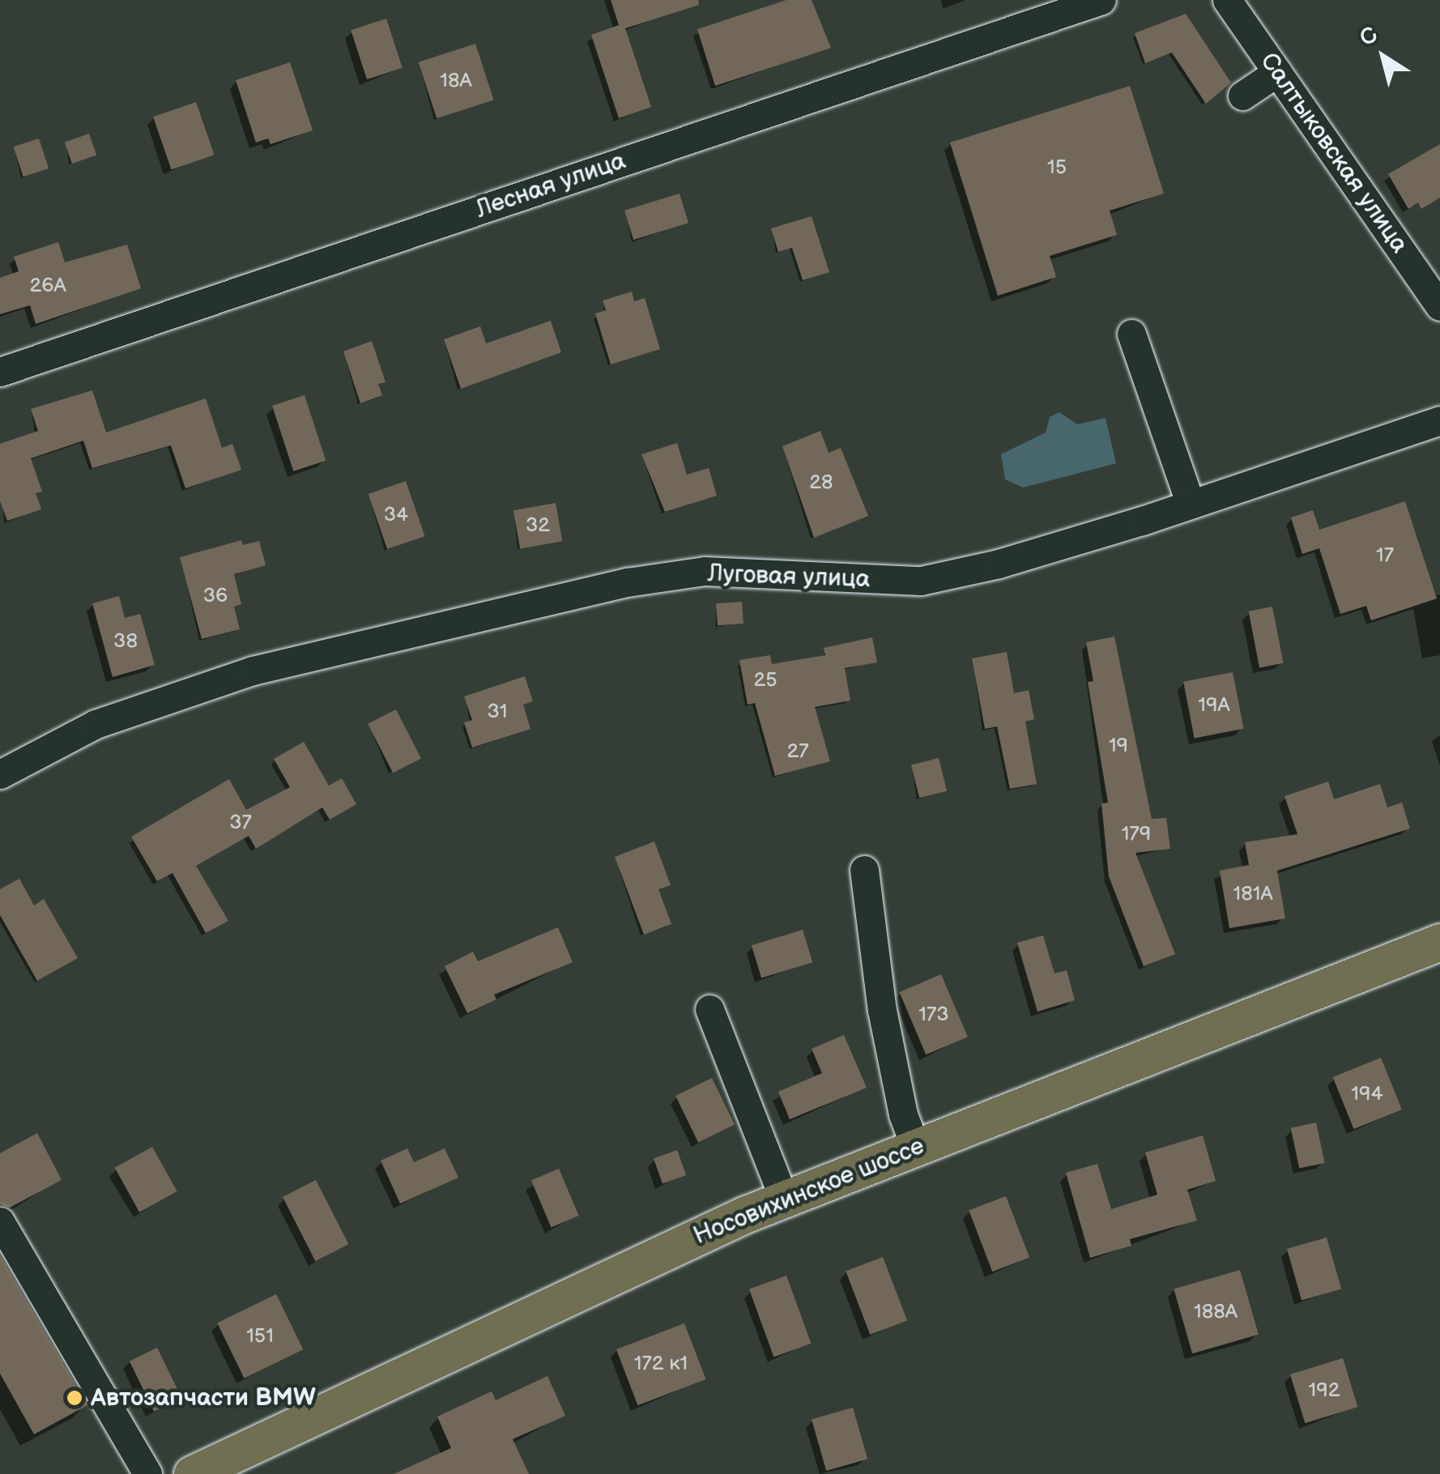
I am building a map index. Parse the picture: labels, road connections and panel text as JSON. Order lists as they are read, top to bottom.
{
  "streets": {
    "main road": ["Носовихинское шоссе"],
    "street": ["Салтыковская улица", "Лесная улица", "Луговая улица"]
  },
  "places": ["Автозапчасти BMW"],
  "house_numbers": [
    "18А",
    "15",
    "26А",
    "28",
    "34",
    "32",
    "17",
    "36",
    "38",
    "25",
    "19А",
    "31",
    "19",
    "27",
    "37",
    "179",
    "181А",
    "173",
    "194",
    "188А",
    "151",
    "172 к1",
    "192"
  ],
  "north": "top left"
}
